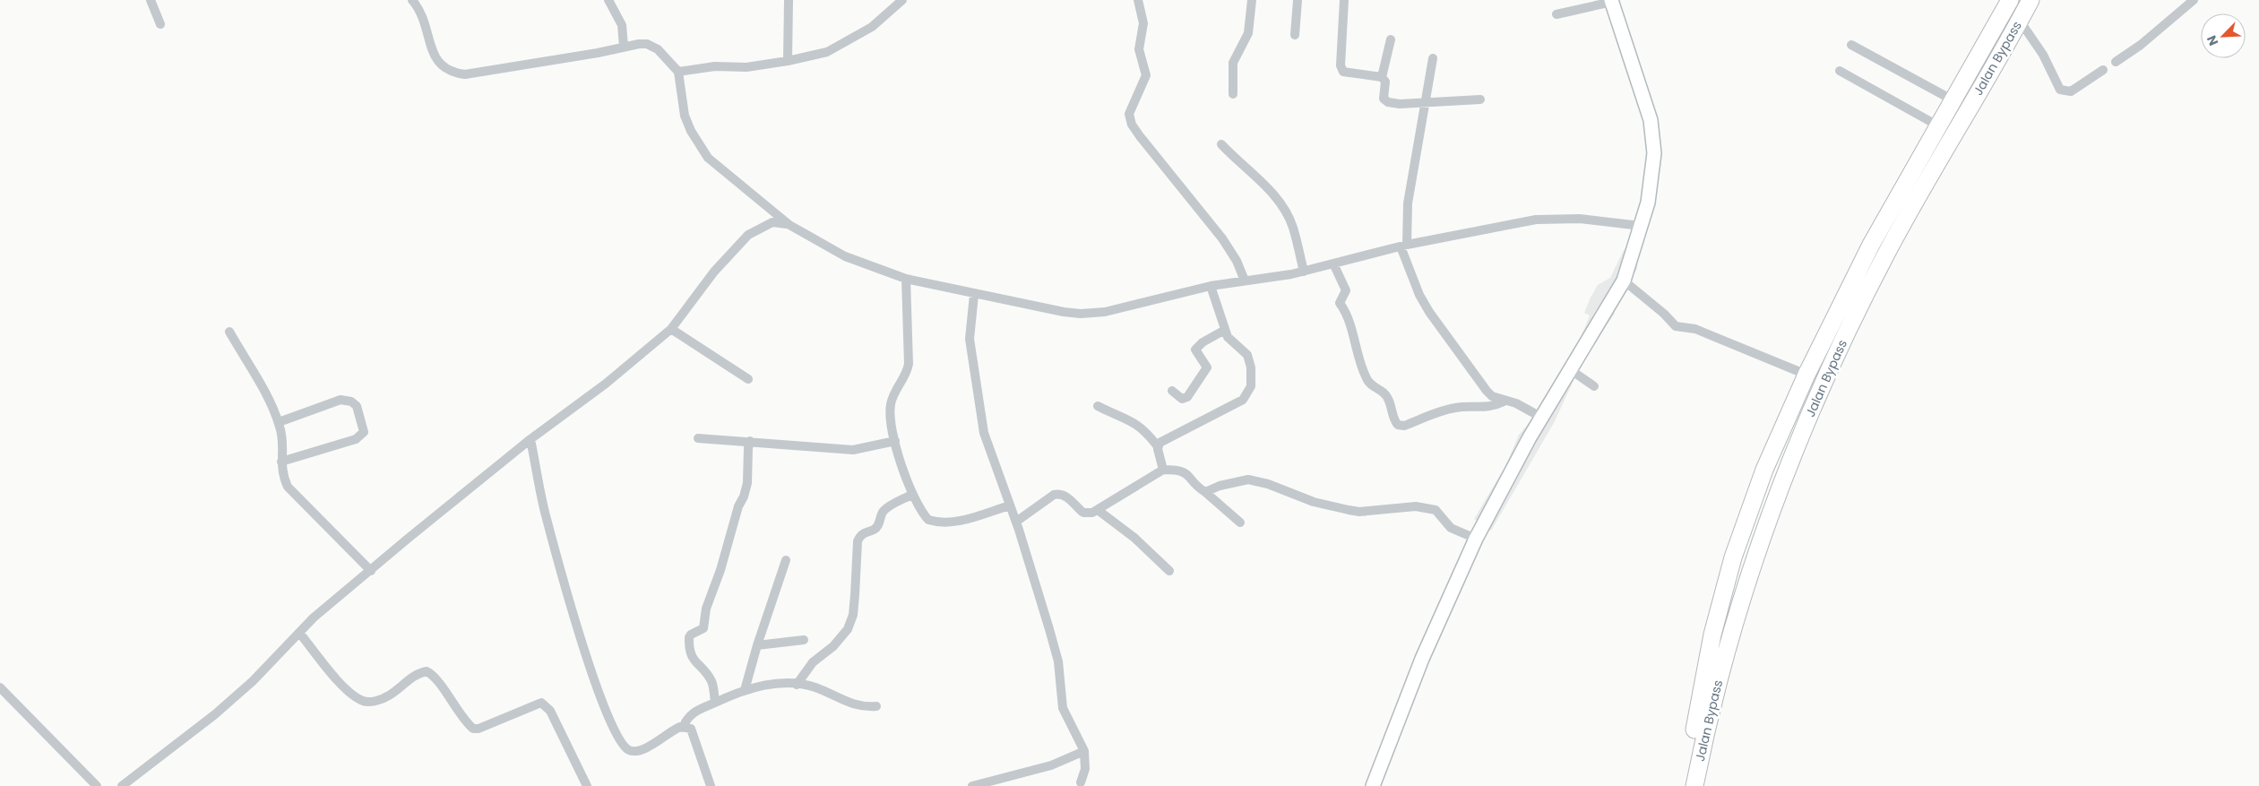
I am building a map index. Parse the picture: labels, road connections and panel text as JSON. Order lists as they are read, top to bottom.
{
  "streets": {
    "highway": ["Jalan Bypass"]
  },
  "north": "bottom left"
}
